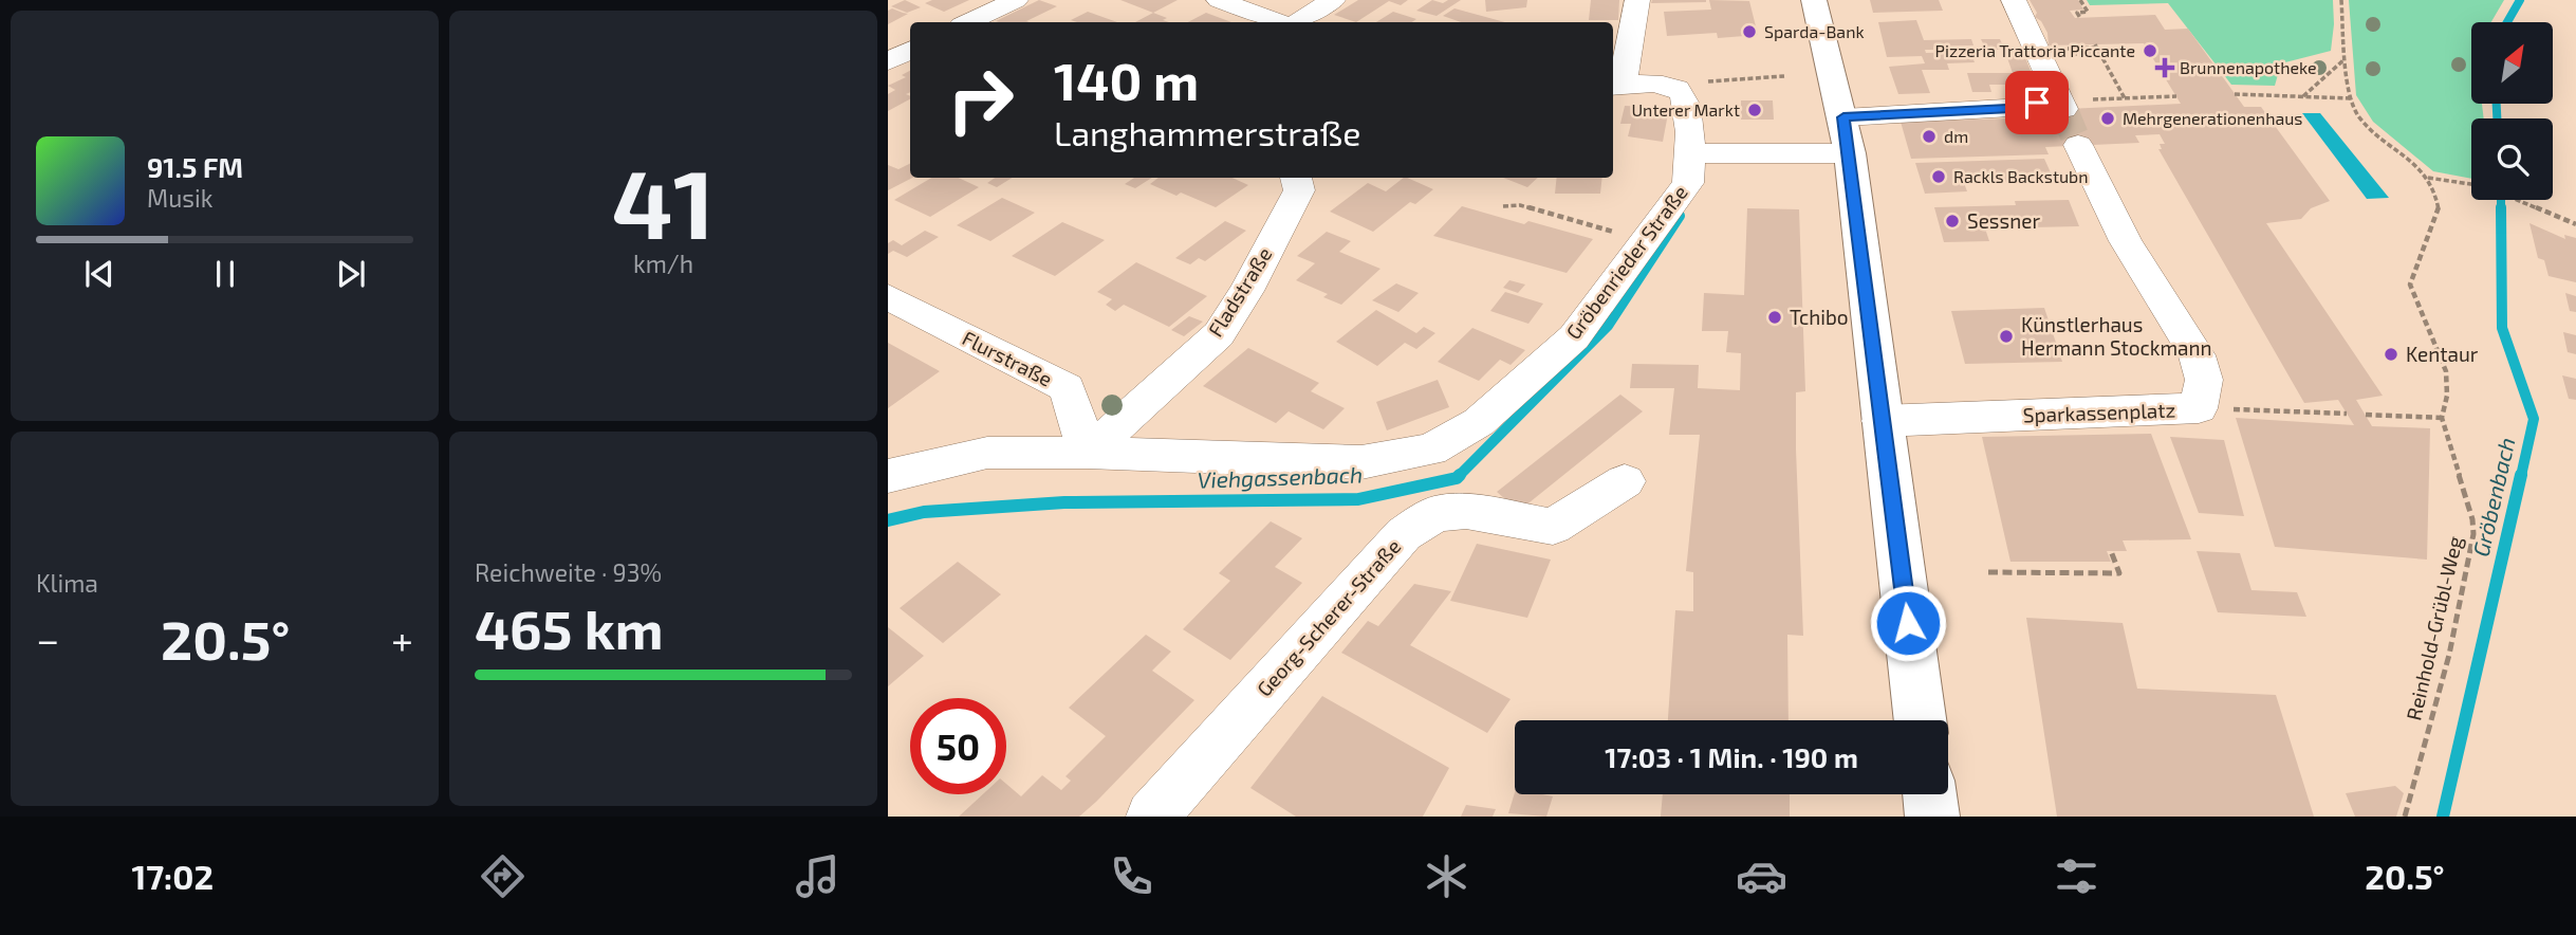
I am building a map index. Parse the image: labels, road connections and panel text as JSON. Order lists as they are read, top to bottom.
{
  "streets": {
    "street": [
      "Gröbenrieder Straße",
      "Fladstraße",
      "Flurstraße",
      "Sparkassenplatz",
      "Georg-Scherer-Straße"
    ],
    "path": ["Reinhold-Grübl-Weg"]
  },
  "crossings": [
    ["Gröbenrieder Straße", "Fladstraße"],
    ["Gröbenrieder Straße", "Flurstraße"],
    ["Fladstraße", "Flurstraße"]
  ],
  "water": ["Viehgassenbach", "Gröbenbach"],
  "places": {
    "other": [
      "Sparda-Bank",
      "Pizzeria Trattoria Piccante",
      "Unterer Markt",
      "Mehrgenerationenhaus",
      "dm",
      "Rackls Backstubn",
      "Sessner",
      "Tchibo",
      "Künstlerhaus Hermann Stockmann",
      "Kentaur"
    ],
    "health": ["Brunnenapotheke"]
  },
  "north": "top right",
  "page": {
    "tile": [
      ["41", "km/h"],
      "Klima",
      ["Reichweite · 93%", "465 km"]
    ],
    "turn": ["140 m", "Langhammerstraße"],
    "song": ["91.5 FM", "Musik"],
    "heat": ["−", "20.5°", "+"],
    "limit": "50",
    "trip": "17:03 · 1 Min. · 190 m",
    "tabs": ["17:02", "20.5°"]
  }
}
